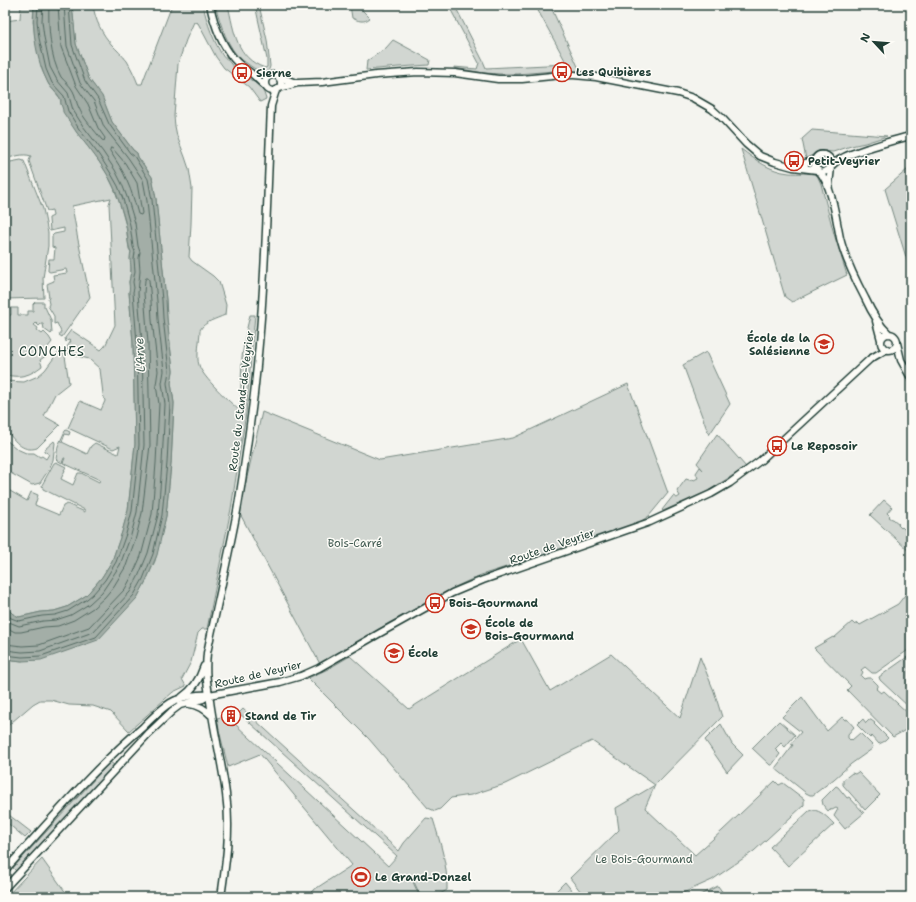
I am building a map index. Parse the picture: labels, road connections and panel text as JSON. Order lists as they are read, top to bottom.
{
  "streets": {
    "main road": ["Route du Stand-de-Veyrier", "Route de Veyrier"]
  },
  "crossings": [
    ["Route du Stand-de-Veyrier", "Route de Veyrier"]
  ],
  "districts": ["CONCHES"],
  "water": ["L'Arve"],
  "parks": ["Bois-Carré", "Le Bois-Gourmand"],
  "places": {
    "bus stop": [
      "Les Quibières",
      "Sierne",
      "Petit-Veyrier",
      "Le Reposoir",
      "Bois-Gourmand"
    ],
    "school or university": ["École de la Salésienne", "École de Bois-Gourmand", "École"],
    "building": ["Stand de Tir"],
    "sports": ["Le Grand-Donzel"]
  },
  "north": "top left"
}
